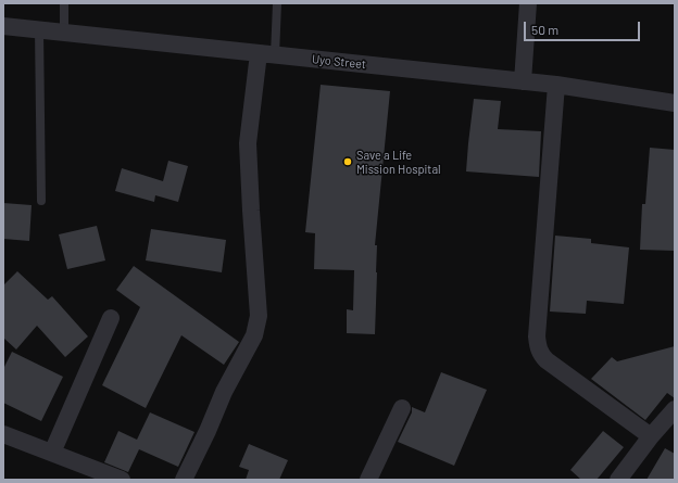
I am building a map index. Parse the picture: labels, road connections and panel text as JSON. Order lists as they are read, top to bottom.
{
  "streets": {
    "street": ["Uyo Street"]
  },
  "places": ["Save a Life Mission Hospital"],
  "scale_bar": "50 m"
}
